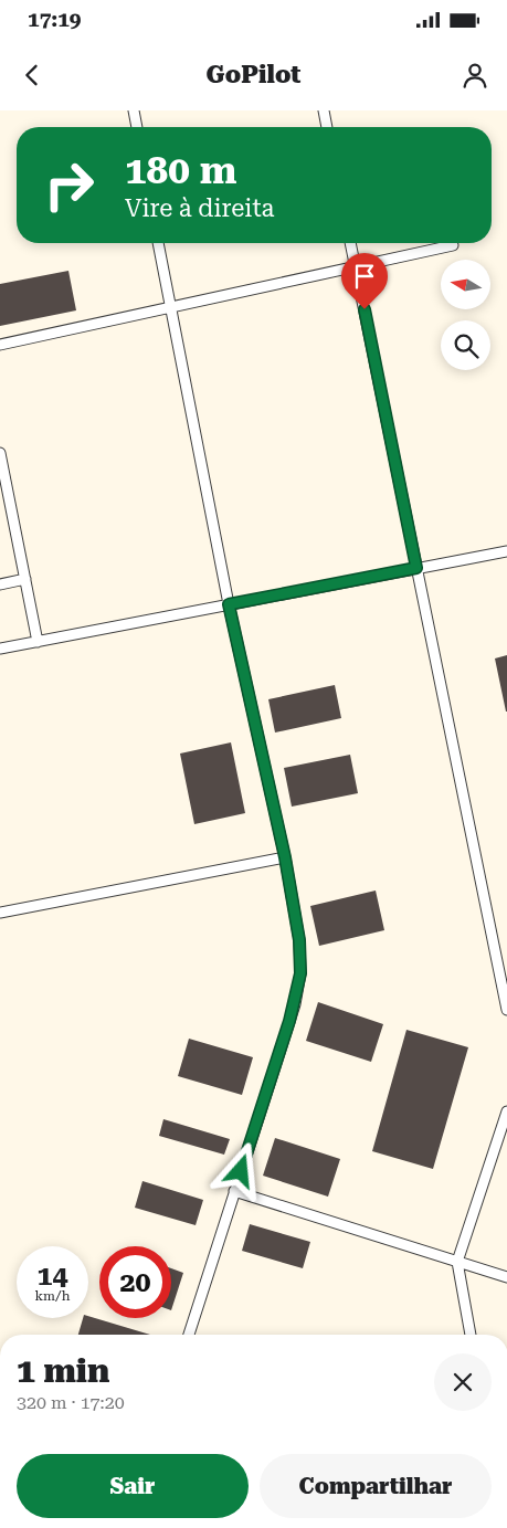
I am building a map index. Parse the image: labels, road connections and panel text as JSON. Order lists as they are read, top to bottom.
{
  "north": "left",
  "page": {
    "status": "17:19",
    "header": "GoPilot",
    "turn": ["180 m", "Vire à direita"],
    "speed": "14 km/h",
    "limit": "20",
    "heading": ["1 min", "320 m · 17:20"],
    "buttons": ["Sair", "Compartilhar"]
  }
}
